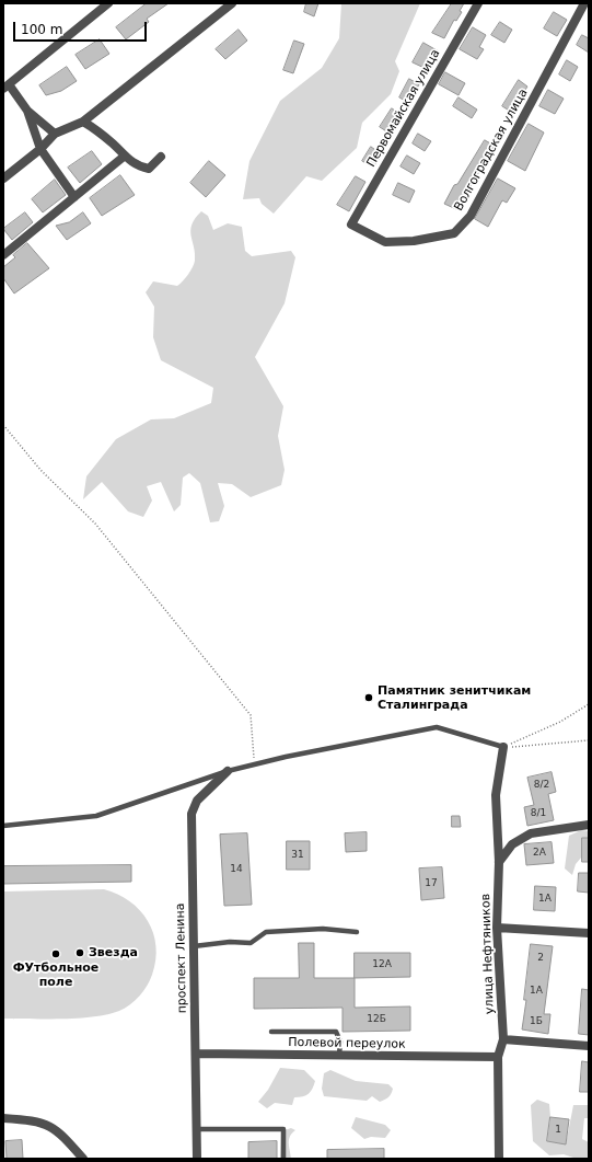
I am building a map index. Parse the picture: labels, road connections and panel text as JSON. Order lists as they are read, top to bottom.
{
  "streets": {
    "street": [
      "Первомайская улица",
      "Волгоградская улица",
      "улица Нефтяников",
      "проспект Ленина",
      "Полевой переулок"
    ]
  },
  "crossings": [
    ["Первомайская улица", "Волгоградская улица"],
    ["улица Нефтяников", "Полевой переулок"],
    ["проспект Ленина", "Полевой переулок"]
  ],
  "places": ["Памятник зенитчикам Сталинграда", "Звезда", "ФУтбольное поле"],
  "house_numbers": [
    "8/2",
    "8/1",
    "2А",
    "31",
    "14",
    "17",
    "1А",
    "2",
    "12А",
    "1А",
    "12Б",
    "1Б",
    "1"
  ],
  "scale_bar": "100 m"
}
